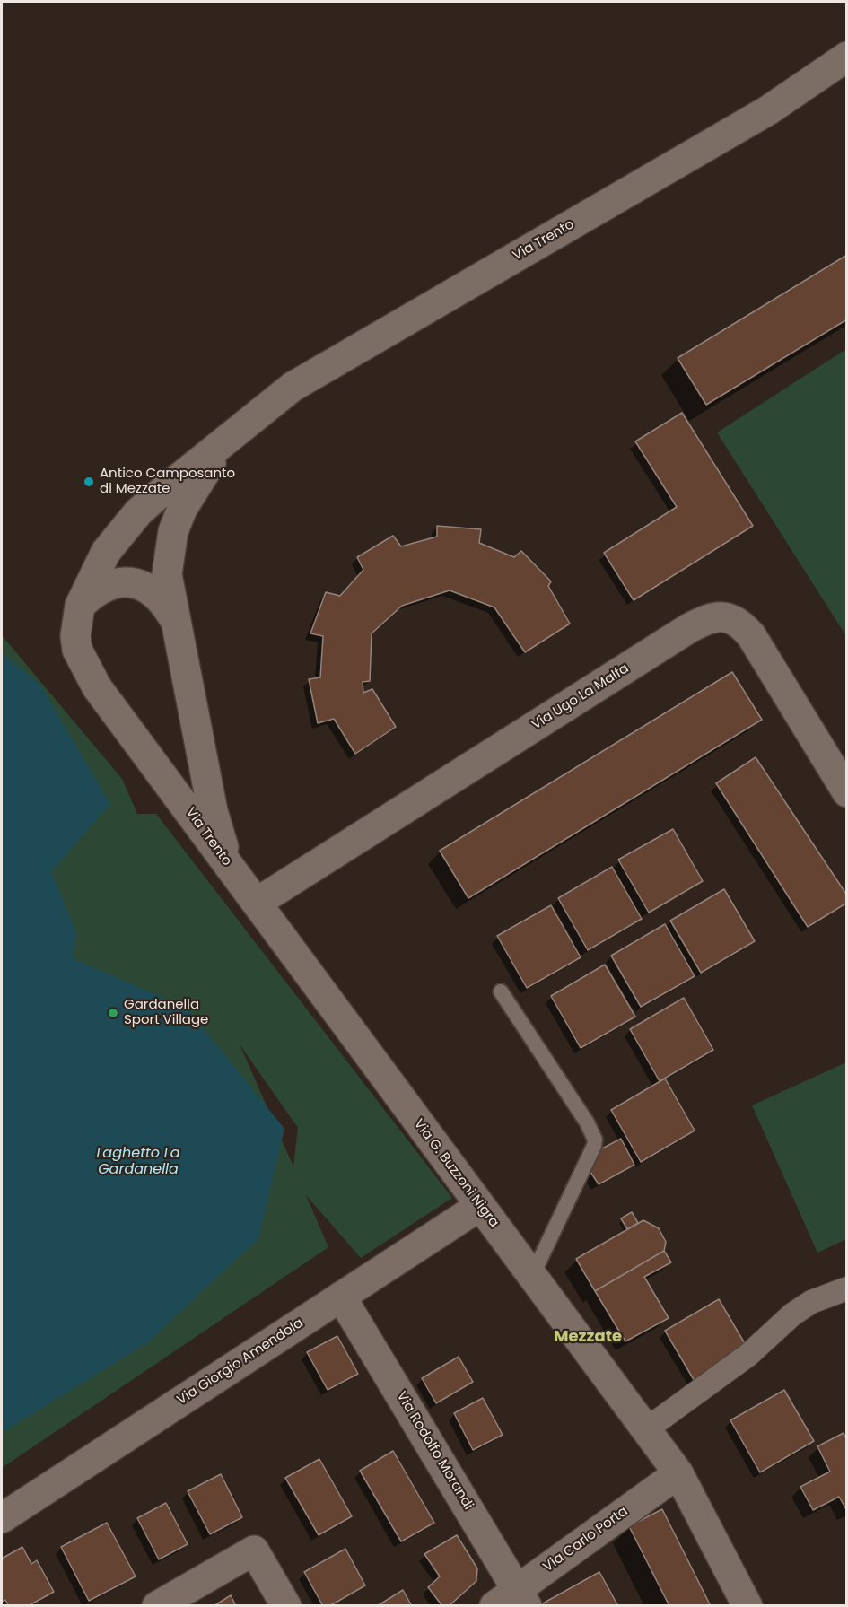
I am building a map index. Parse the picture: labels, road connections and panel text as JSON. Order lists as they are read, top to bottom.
{
  "streets": {
    "street": [
      "Via Trento",
      "Via Ugo La Malfa",
      "Via G. Buzzoni Nigra",
      "Via Giorgio Amendola",
      "Via Rodolfo Morandi",
      "Via Carlo Porta"
    ]
  },
  "crossings": [
    ["Via Trento", "Via G. Buzzoni Nigra"],
    ["Via Ugo La Malfa", "Via G. Buzzoni Nigra"],
    ["Via G. Buzzoni Nigra", "Via Giorgio Amendola"],
    ["Via G. Buzzoni Nigra", "Via Carlo Porta"],
    ["Via Giorgio Amendola", "Via Rodolfo Morandi"],
    ["Via Rodolfo Morandi", "Via Carlo Porta"]
  ],
  "districts": ["Mezzate"],
  "water": ["Laghetto La Gardanella"],
  "places": ["Antico Camposanto di Mezzate", "Gardanella Sport Village"]
}
